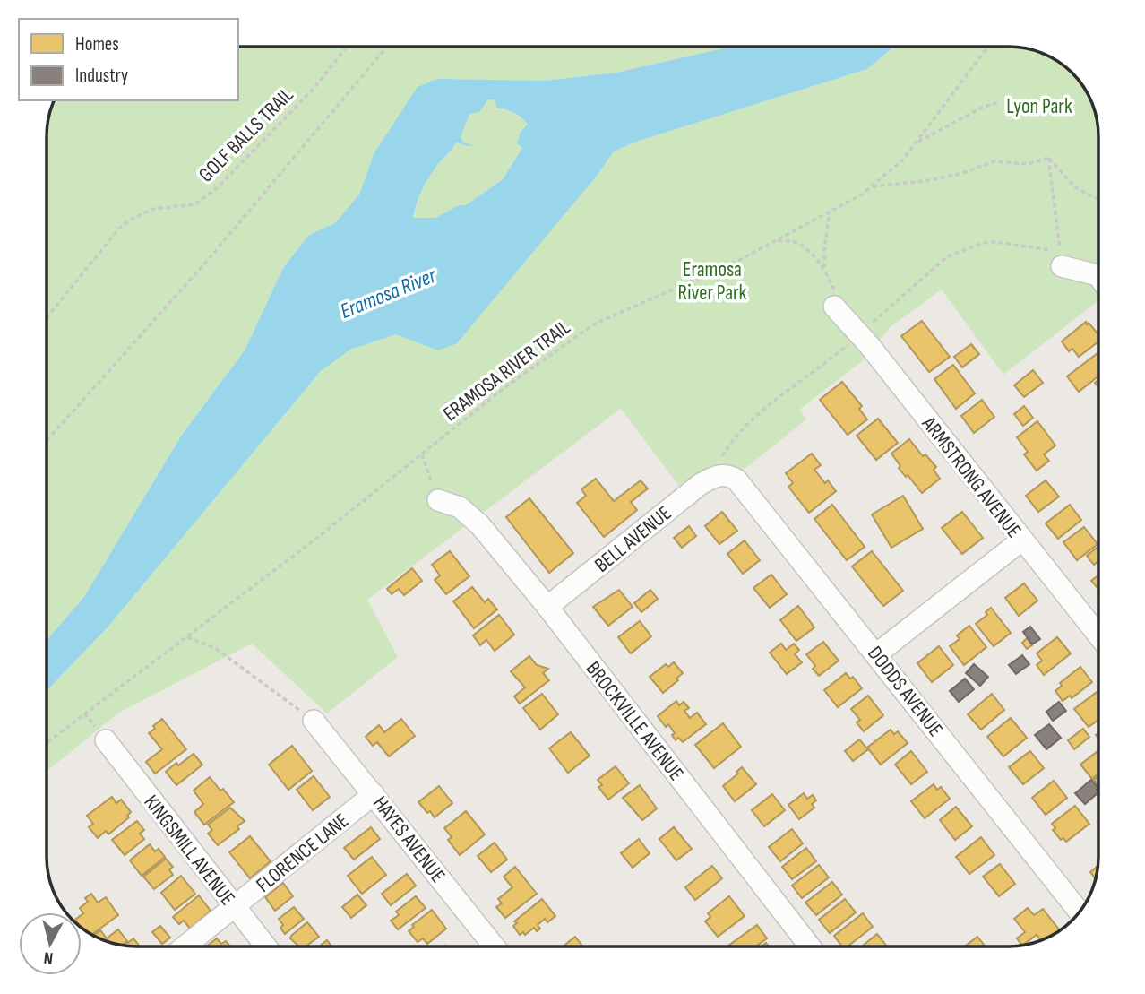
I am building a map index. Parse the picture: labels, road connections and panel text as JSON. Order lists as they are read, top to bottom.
{
  "streets": {
    "street": [
      "ARMSTRONG AVENUE",
      "BELL AVENUE",
      "DODDS AVENUE",
      "BROCKVILLE AVENUE",
      "HAYES AVENUE",
      "KINGSMILL AVENUE",
      "FLORENCE LANE"
    ],
    "path": ["GOLF BALLS TRAIL", "ERAMOSA RIVER TRAIL"]
  },
  "crossings": [
    ["BELL AVENUE", "DODDS AVENUE"],
    ["BELL AVENUE", "BROCKVILLE AVENUE"],
    ["HAYES AVENUE", "FLORENCE LANE"],
    ["KINGSMILL AVENUE", "FLORENCE LANE"]
  ],
  "water": ["Eramosa River"],
  "parks": ["Lyon Park", "Eramosa River Park"],
  "legend": ["Homes", "Industry"],
  "north": "bottom"
}
